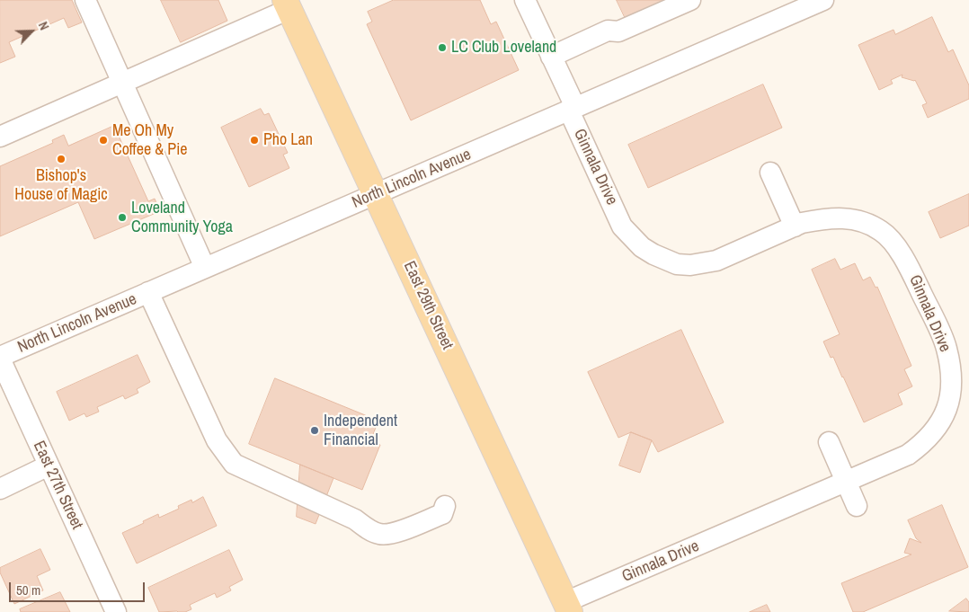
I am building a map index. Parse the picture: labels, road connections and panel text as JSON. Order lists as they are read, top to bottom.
{
  "streets": {
    "main road": ["East 29th Street"],
    "street": ["Ginnala Drive", "North Lincoln Avenue", "East 27th Street"]
  },
  "crossings": [
    ["Ginnala Drive", "North Lincoln Avenue"],
    ["Ginnala Drive", "East 29th Street"],
    ["North Lincoln Avenue", "East 29th Street"],
    ["North Lincoln Avenue", "East 27th Street"]
  ],
  "places": [
    "LC Club Loveland",
    "Me Oh My Coffee & Pie",
    "Pho Lan",
    "Bishop's House of Magic",
    "Loveland Community Yoga",
    "Independent Financial"
  ],
  "scale_bar": "50 m",
  "north": "top right"
}
